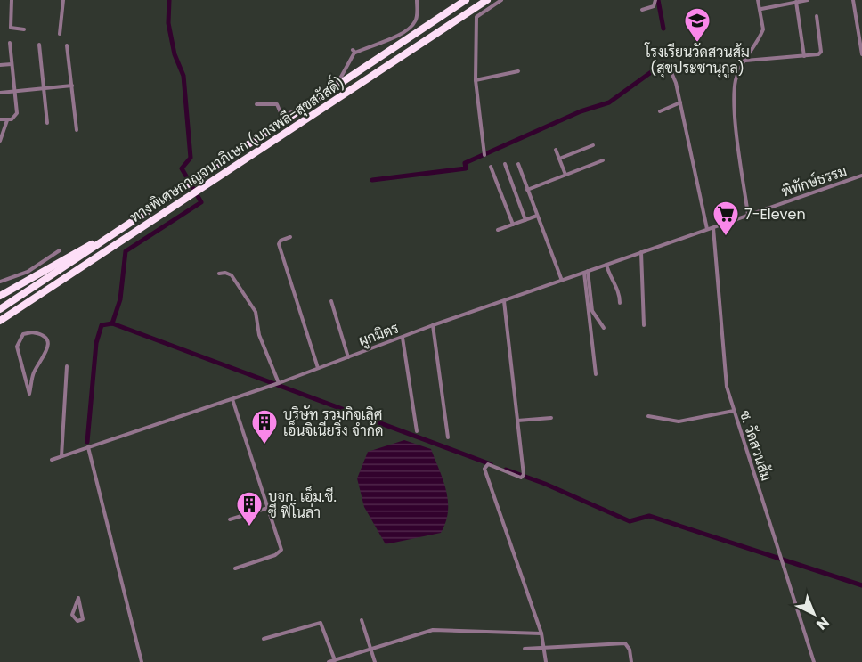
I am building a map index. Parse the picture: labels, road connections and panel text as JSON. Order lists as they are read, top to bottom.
{
  "streets": {
    "highway": ["ทางพิเศษกาญจนาภิเษก (บางพลี-สุขสวัสดิ์)"],
    "street": ["พิทักษ์ธรรม", "ผูกมิตร", "ซ. วัดสวนส้ม"]
  },
  "crossings": [
    ["พิทักษ์ธรรม", "ผูกมิตร"],
    ["พิทักษ์ธรรม", "ซ. วัดสวนส้ม"],
    ["ผูกมิตร", "ซ. วัดสวนส้ม"]
  ],
  "places": {
    "school or university": ["โรงเรียนวัดสวนส้ม (สุขประชานุกูล)"],
    "supermarket": ["7-Eleven"],
    "building": ["บริษัท รวมกิจเลิศ เอ็นจิเนียริ่ง จำกัด", "บจก. เอ็ม.ซี. ซี ฟิโนล่า"]
  },
  "north": "bottom right"
}
